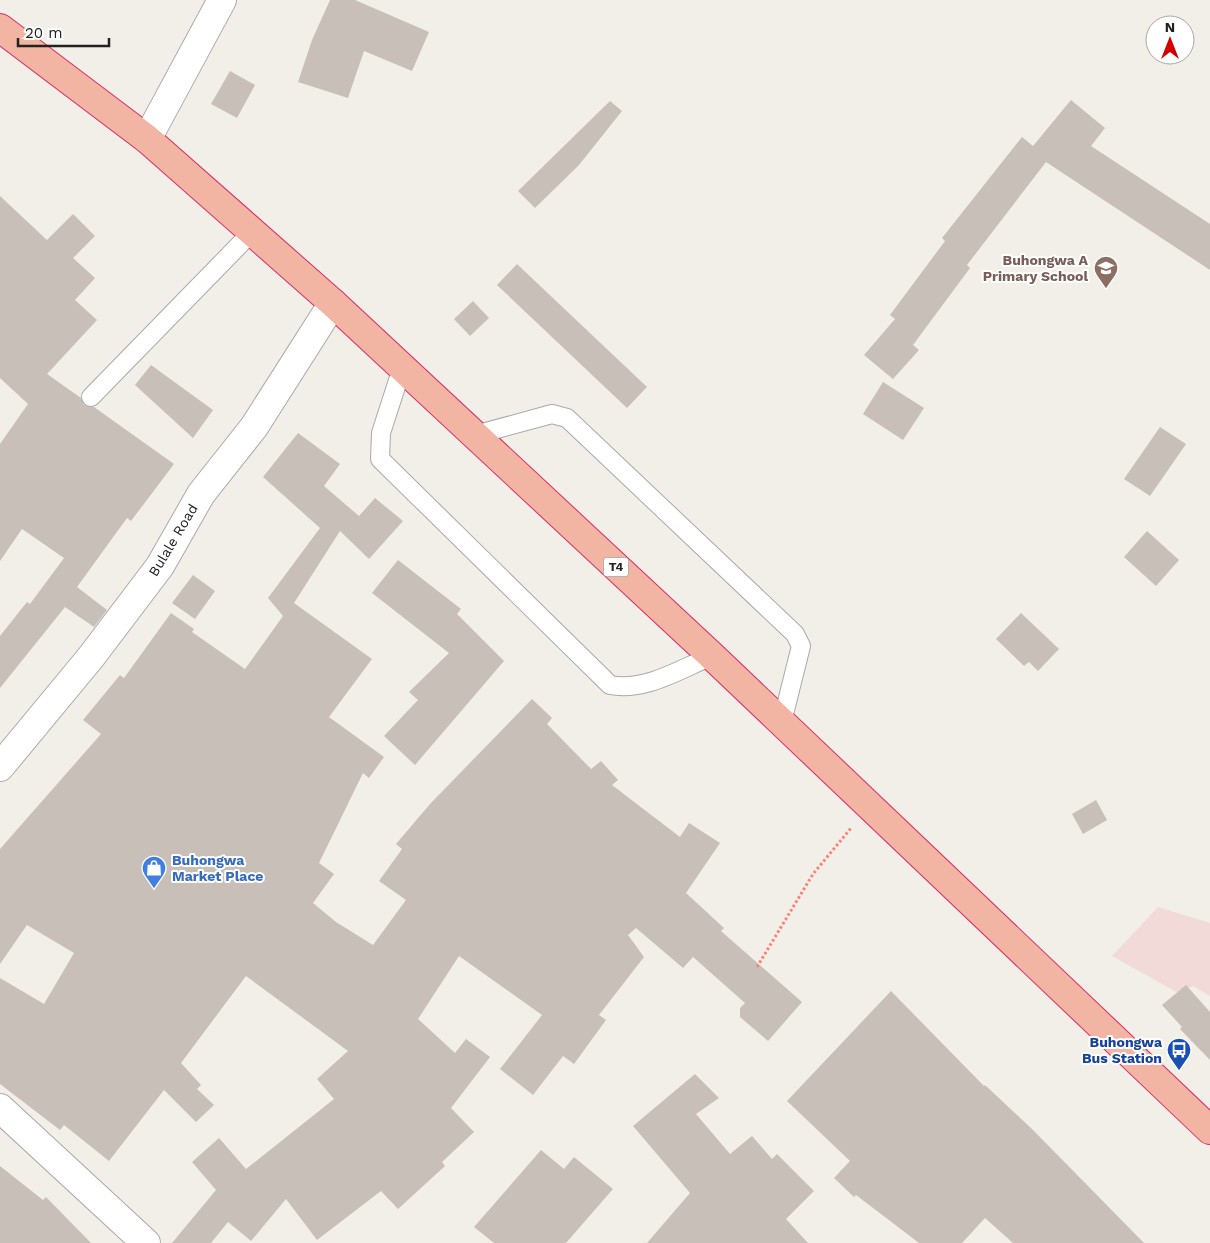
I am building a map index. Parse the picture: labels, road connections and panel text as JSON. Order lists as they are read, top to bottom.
{
  "streets": {
    "highway": ["T4"],
    "street": ["Bulale Road"]
  },
  "crossings": [
    ["Bulale Road", "T4"]
  ],
  "places": {
    "school or university": ["Buhongwa A Primary School"],
    "shop": ["Buhongwa Market Place"],
    "bus stop": ["Buhongwa Bus Station"]
  },
  "scale_bar": "20 m",
  "north": "top"
}
